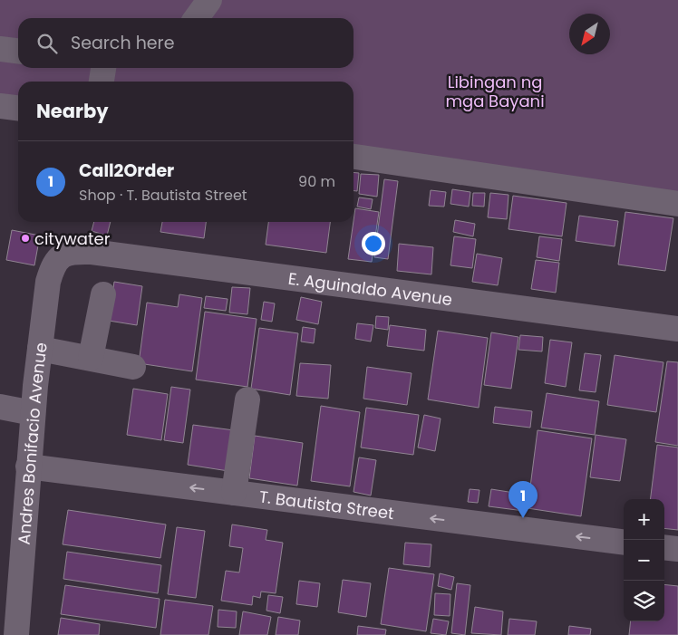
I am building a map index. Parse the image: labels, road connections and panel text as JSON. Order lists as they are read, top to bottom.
{
  "streets": {
    "street": ["E. Aguinaldo Avenue", "Andres Bonifacio Avenue", "T. Bautista Street"]
  },
  "crossings": [
    ["E. Aguinaldo Avenue", "Andres Bonifacio Avenue"],
    ["Andres Bonifacio Avenue", "T. Bautista Street"]
  ],
  "one_way": ["T. Bautista Street"],
  "parks": ["Libingan ng mga Bayani"],
  "places": ["citywater"],
  "north": "bottom left",
  "page": {
    "search": "Search here",
    "heading": "Nearby",
    "list": [
      {
        "mark": "1",
        "name": "Call2Order",
        "note": "Shop · T. Bautista Street",
        "value": "90 m"
      }
    ],
    "pins": "1",
    "map_buttons": ["+", "−"]
  }
}
